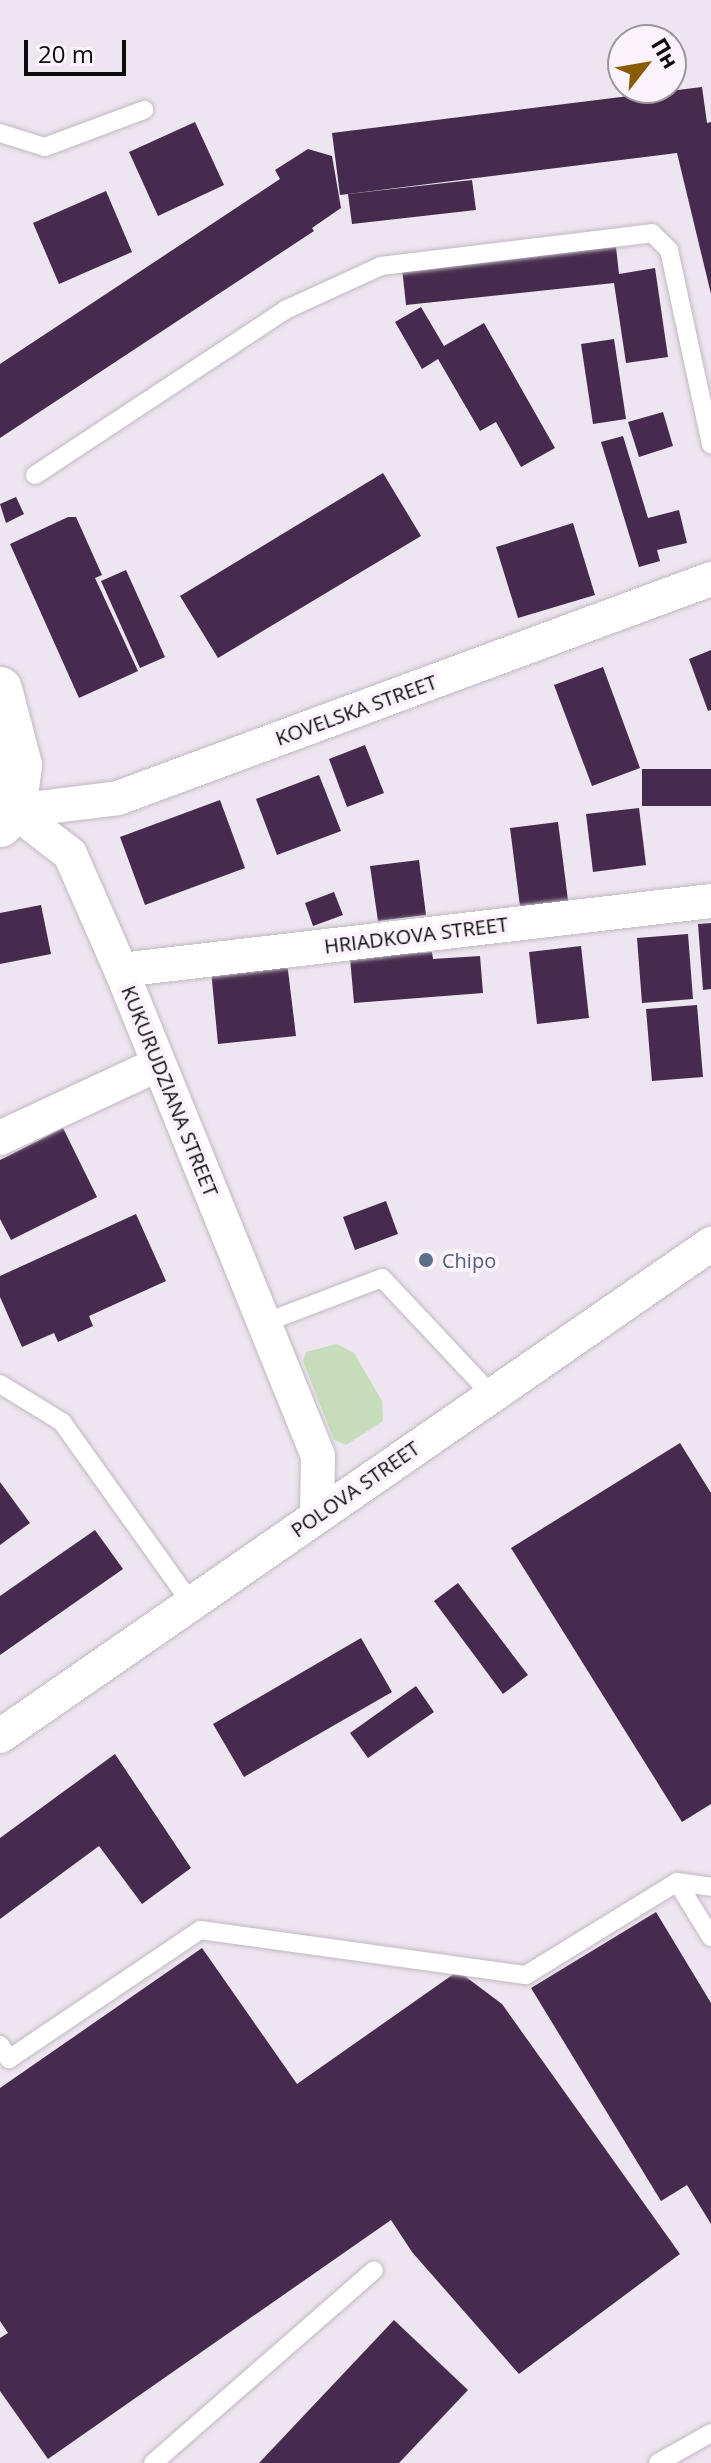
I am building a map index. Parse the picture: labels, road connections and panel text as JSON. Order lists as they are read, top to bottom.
{
  "streets": {
    "street": [
      "KOVELSKA STREET",
      "HRIADKOVA STREET",
      "KUKURUDZIANA STREET",
      "POLOVA STREET"
    ]
  },
  "crossings": [
    ["KOVELSKA STREET", "KUKURUDZIANA STREET"],
    ["HRIADKOVA STREET", "KUKURUDZIANA STREET"],
    ["KUKURUDZIANA STREET", "POLOVA STREET"]
  ],
  "places": ["Chipo"],
  "scale_bar": "20 m",
  "north": "top right"
}
